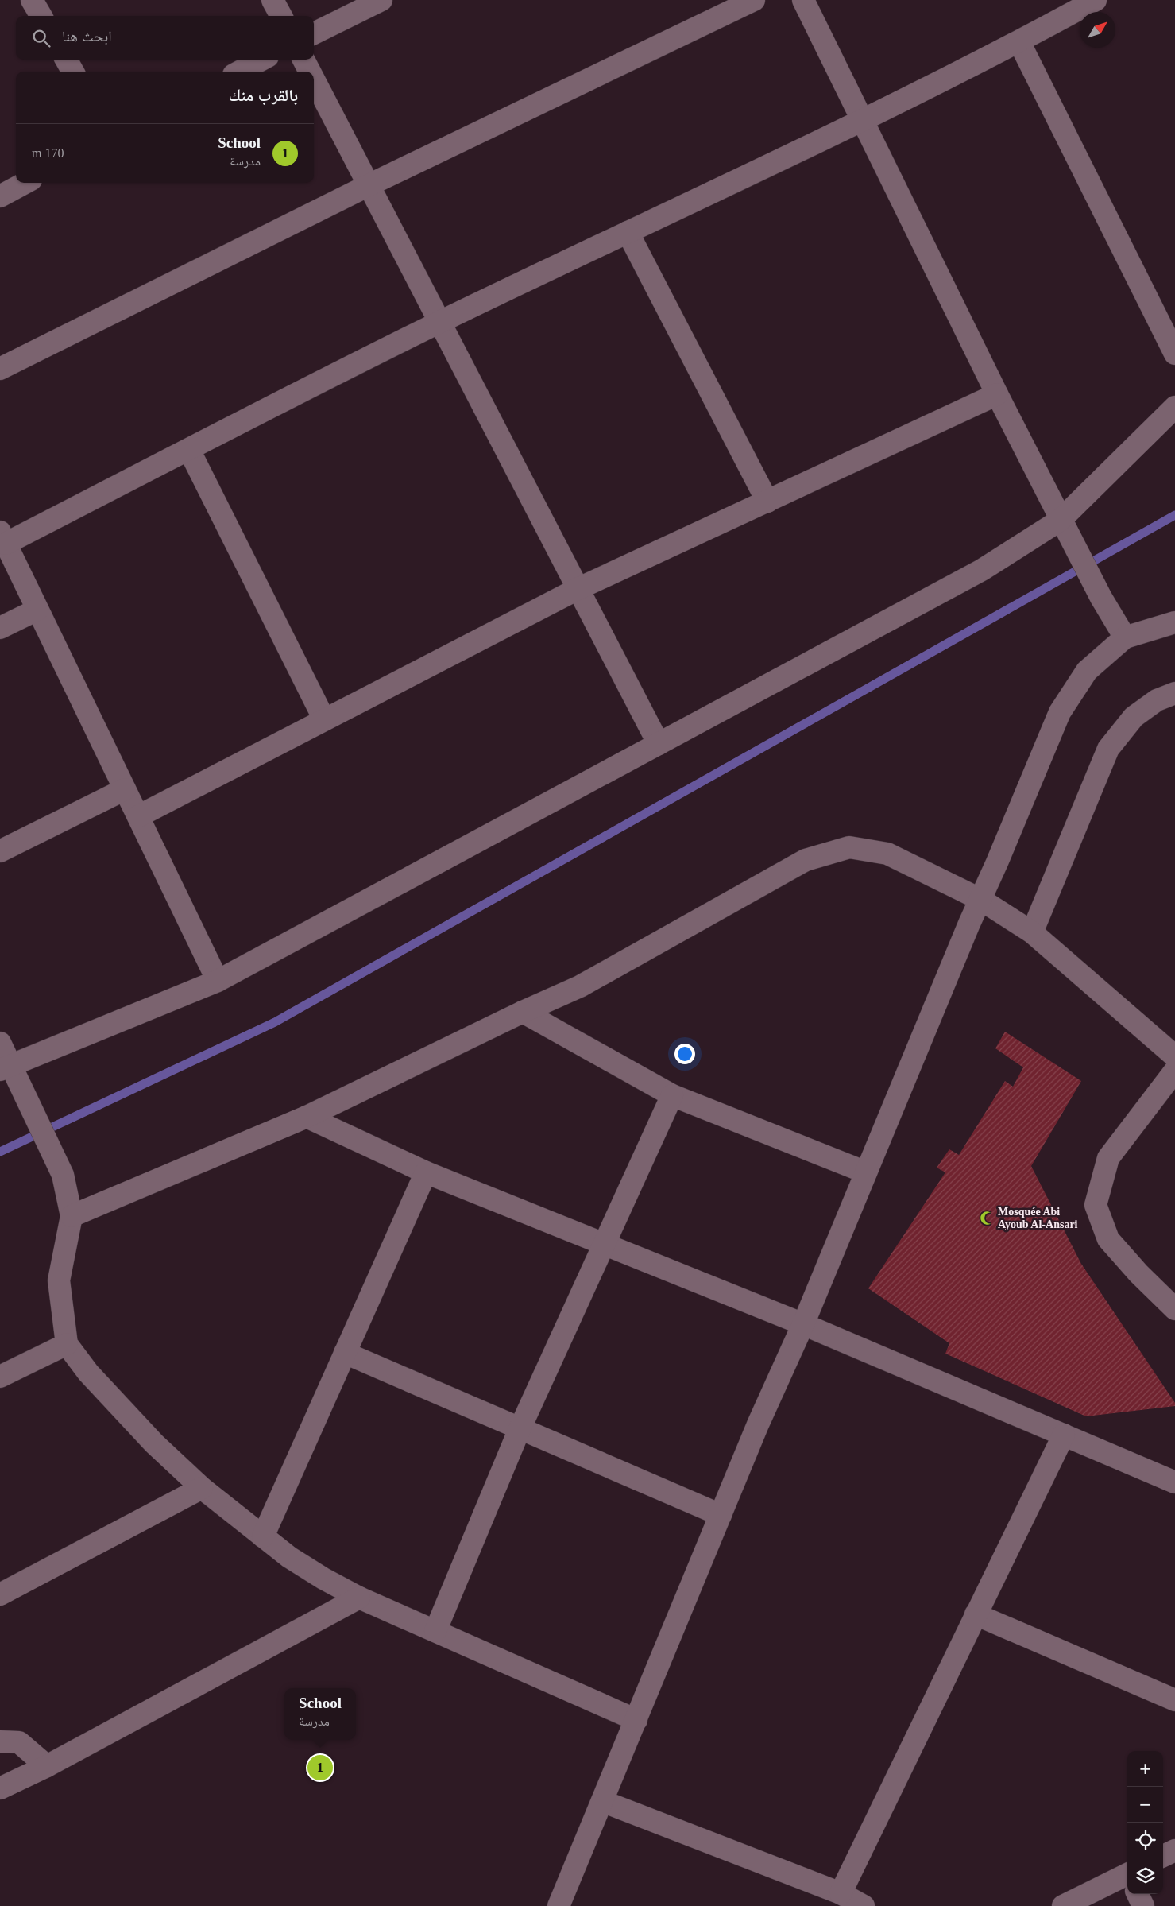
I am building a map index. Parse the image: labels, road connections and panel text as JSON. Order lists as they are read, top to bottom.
{
  "places": {
    "mosque": ["Mosquée Abi Ayoub Al-Ansari"]
  },
  "north": "top right",
  "page": {
    "search": "ابحث هنا",
    "heading": "بالقرب منك",
    "list": [
      {
        "mark": "1",
        "name": "School",
        "note": "مدرسة",
        "value": "170 m"
      }
    ],
    "popup": ["School", "مدرسة"],
    "map_buttons": ["+", "−"],
    "pins": "1"
  }
}
